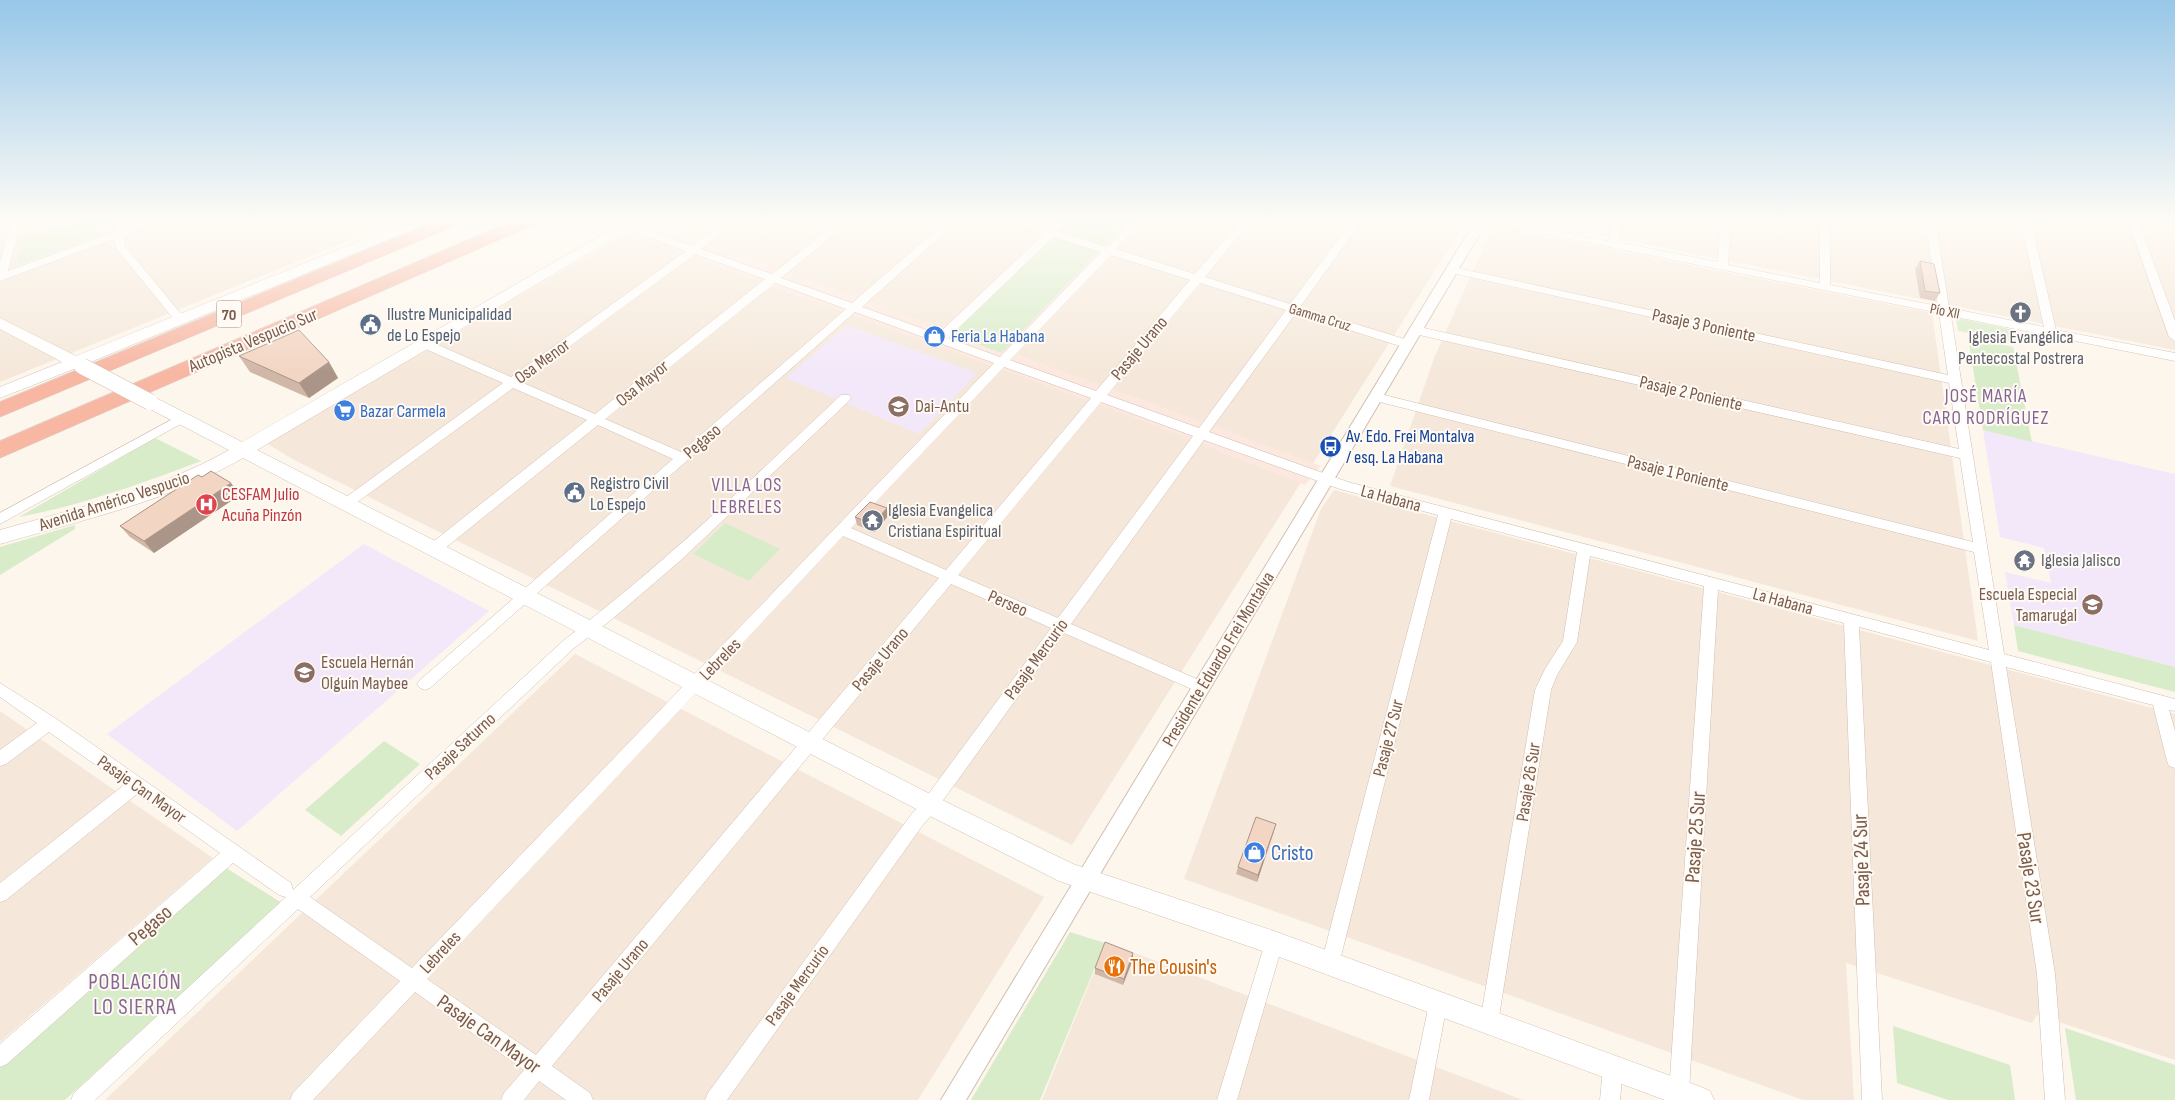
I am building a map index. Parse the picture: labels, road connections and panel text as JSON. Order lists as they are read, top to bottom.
{
  "streets": {
    "highway": ["70", "Autopista Vespucio Sur"],
    "main road": ["Avenida Américo Vespucio"],
    "street": [
      "Pío XII",
      "Gamma Cruz",
      "Pasaje 3 Poniente",
      "Pasaje Urano",
      "Osa Menor",
      "Osa Mayor",
      "Pasaje 2 Poniente",
      "Pegaso",
      "Pasaje 1 Poniente",
      "La Habana",
      "Perseo",
      "Lebreles",
      "Pasaje Mercurio",
      "Presidente Eduardo Frei Montalva",
      "Pasaje 27 Sur",
      "Pasaje Saturno",
      "Pasaje 26 Sur",
      "Pasaje Can Mayor",
      "Pasaje 25 Sur",
      "Pasaje 24 Sur",
      "Pasaje 23 Sur"
    ]
  },
  "crossings": [
    ["Pío XII", "Pasaje 23 Sur"],
    ["Gamma Cruz", "Pasaje Urano"],
    ["Gamma Cruz", "Pasaje 2 Poniente"],
    ["Gamma Cruz", "Pasaje Mercurio"],
    ["Gamma Cruz", "Presidente Eduardo Frei Montalva"],
    ["Pasaje 3 Poniente", "Presidente Eduardo Frei Montalva"],
    ["Pasaje 3 Poniente", "Pasaje 23 Sur"],
    ["Pasaje Urano", "La Habana"],
    ["Pasaje Urano", "Perseo"],
    ["Pasaje Urano", "Pasaje Can Mayor"],
    ["Osa Mayor", "La Habana"],
    ["Pasaje 2 Poniente", "Presidente Eduardo Frei Montalva"],
    ["Pasaje 2 Poniente", "Pasaje 23 Sur"],
    ["Pegaso", "La Habana"],
    ["Pegaso", "Pasaje Can Mayor"],
    ["Pasaje 1 Poniente", "Presidente Eduardo Frei Montalva"],
    ["Pasaje 1 Poniente", "Pasaje 23 Sur"],
    ["La Habana", "Lebreles"],
    ["La Habana", "Pasaje Mercurio"],
    ["La Habana", "Presidente Eduardo Frei Montalva"],
    ["La Habana", "Pasaje 27 Sur"],
    ["La Habana", "Pasaje 26 Sur"],
    ["La Habana", "Pasaje 25 Sur"],
    ["La Habana", "Pasaje 24 Sur"],
    ["La Habana", "Pasaje 23 Sur"],
    ["Perseo", "Lebreles"],
    ["Perseo", "Pasaje Mercurio"],
    ["Perseo", "Presidente Eduardo Frei Montalva"],
    ["Lebreles", "Pasaje Can Mayor"],
    ["Pasaje Saturno", "Pasaje Can Mayor"]
  ],
  "districts": ["JOSÉ MARÍA CARO RODRÍGUEZ", "VILLA LOS LEBRELES", "POBLACIÓN LO SIERRA"],
  "places": {
    "church": ["Iglesia Evangélica Pentecostal Postrera"],
    "public building": ["Ilustre Municipalidad de Lo Espejo", "Registro Civil Lo Espejo"],
    "shop": ["Feria La Habana", "Cristo"],
    "school or university": ["Dai-Antu", "Escuela Especial Tamarugal", "Escuela Hernán Olguín Maybee"],
    "supermarket": ["Bazar Carmela"],
    "bus stop": ["Av. Edo. Frei Montalva / esq. La Habana"],
    "hospital": ["CESFAM Julio Acuña Pinzón"],
    "temple": ["Iglesia Evangelica Cristiana Espiritual", "Iglesia Jalisco"],
    "restaurant": ["The Cousin's"]
  }
}
